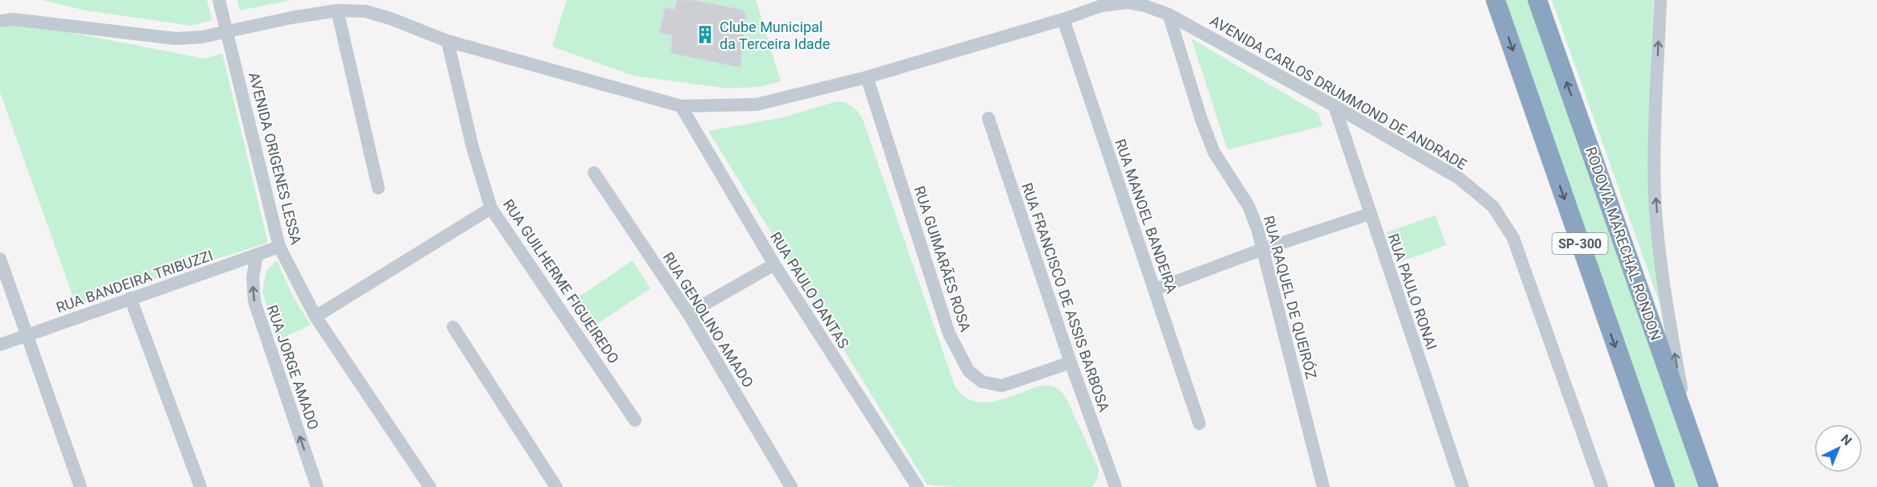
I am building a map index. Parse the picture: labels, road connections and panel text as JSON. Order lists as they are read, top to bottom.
{
  "streets": {
    "highway": ["SP-300", "RODOVIA MARECHAL RONDON"],
    "street": [
      "AVENIDA CARLOS DRUMMOND DE ANDRADE",
      "AVENIDA ORIGENES LESSA",
      "RUA MANOEL BANDEIRA",
      "RUA GUIMARÃES ROSA",
      "RUA BANDEIRA TRIBUZZI",
      "RUA GUILHERME FIGUEIREDO",
      "RUA PAULO DANTAS",
      "RUA PAULO RONAI",
      "RUA FRANCISCO DE ASSIS BARBOSA",
      "RUA RAQUEL DE QUEIRÓZ",
      "RUA GENOLINO AMADO",
      "RUA JORGE AMADO"
    ]
  },
  "crossings": [
    ["AVENIDA CARLOS DRUMMOND DE ANDRADE", "AVENIDA ORIGENES LESSA"],
    ["AVENIDA CARLOS DRUMMOND DE ANDRADE", "RUA MANOEL BANDEIRA"],
    ["AVENIDA CARLOS DRUMMOND DE ANDRADE", "RUA GUIMARÃES ROSA"],
    ["AVENIDA CARLOS DRUMMOND DE ANDRADE", "RUA GUILHERME FIGUEIREDO"],
    ["AVENIDA CARLOS DRUMMOND DE ANDRADE", "RUA PAULO DANTAS"],
    ["AVENIDA CARLOS DRUMMOND DE ANDRADE", "RUA PAULO RONAI"],
    ["AVENIDA CARLOS DRUMMOND DE ANDRADE", "RUA RAQUEL DE QUEIRÓZ"],
    ["AVENIDA ORIGENES LESSA", "RUA BANDEIRA TRIBUZZI"],
    ["RUA GUIMARÃES ROSA", "RUA FRANCISCO DE ASSIS BARBOSA"],
    ["RUA BANDEIRA TRIBUZZI", "RUA JORGE AMADO"]
  ],
  "places": {
    "building": ["Clube Municipal da Terceira Idade"]
  },
  "north": "top right"
}
